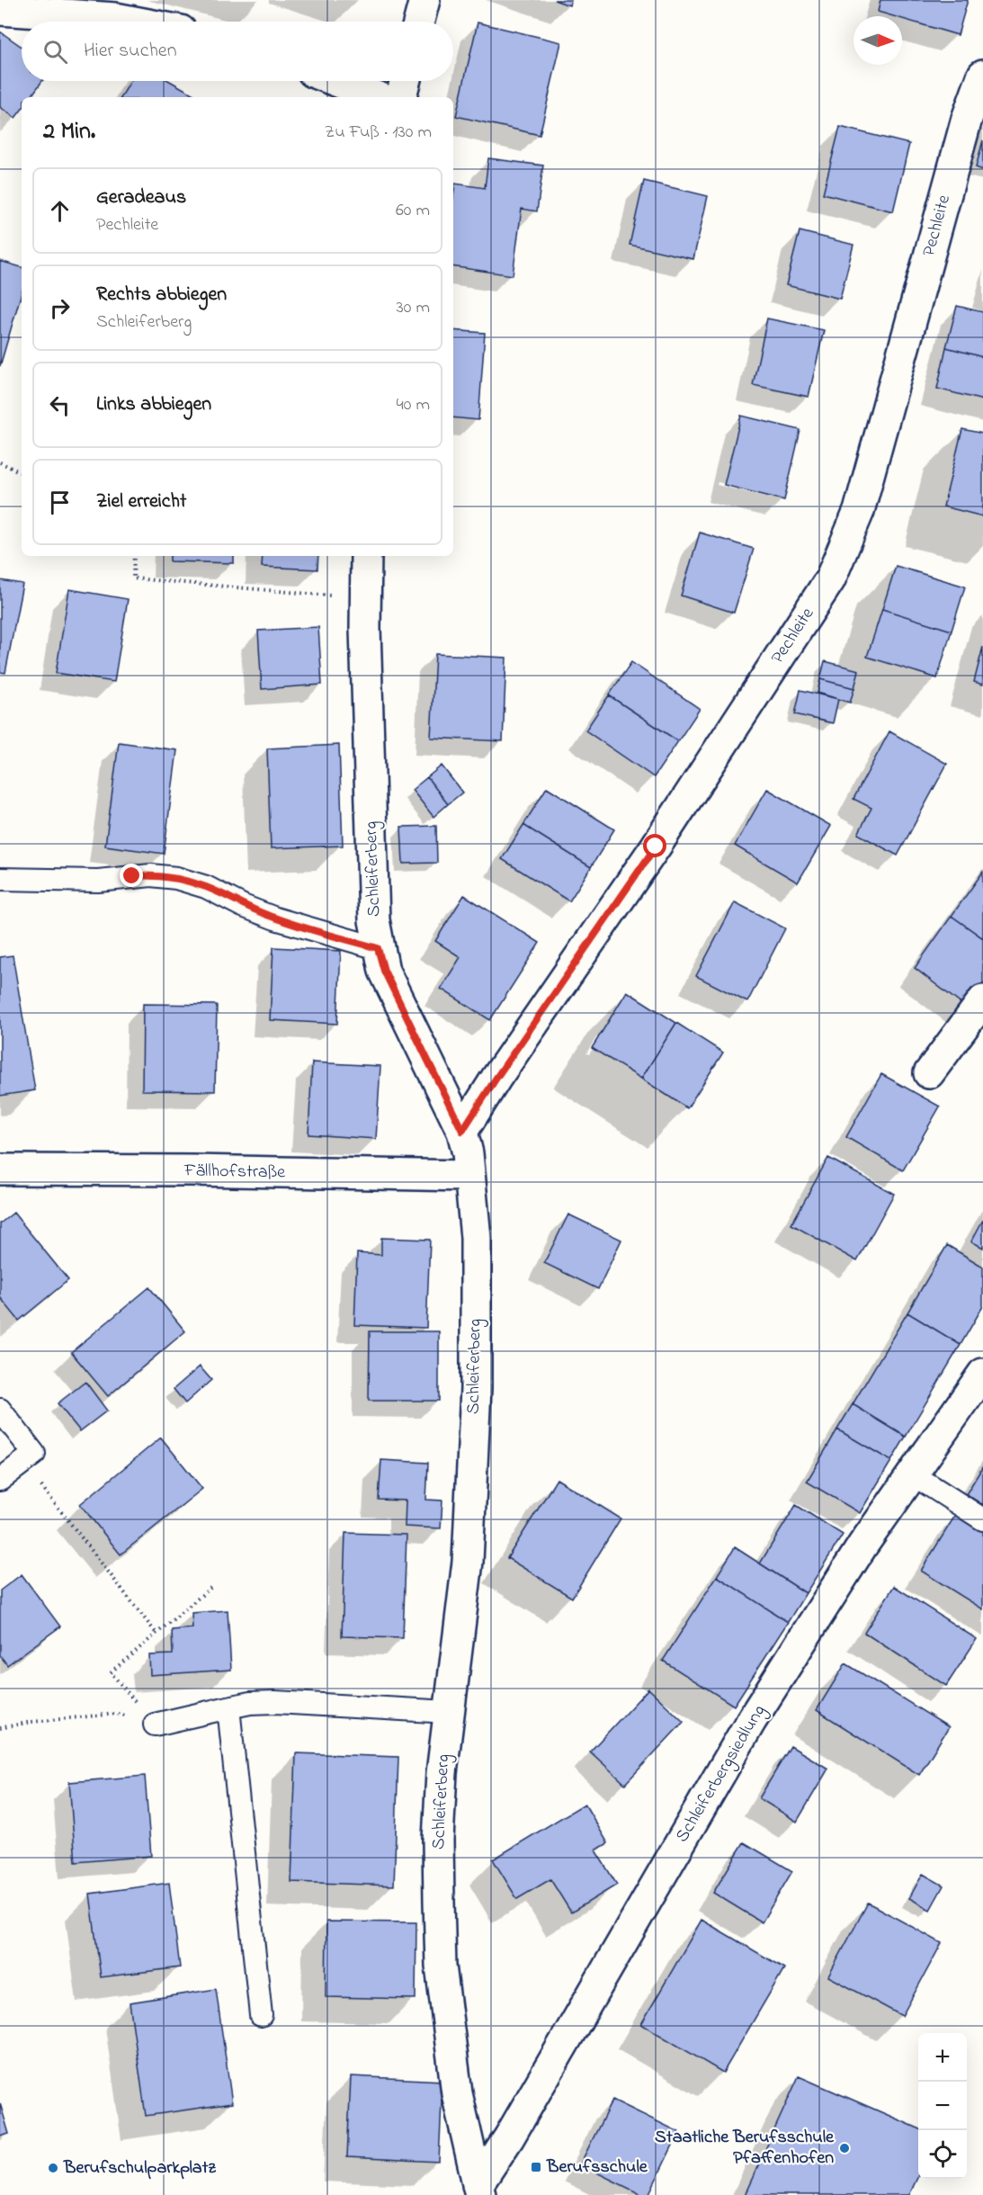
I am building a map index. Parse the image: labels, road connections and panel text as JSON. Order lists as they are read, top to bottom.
{
  "streets": {
    "street": [
      "Pechleite",
      "Schleiferberg",
      "Fällhofstraße",
      "Schleiferbergsiedlung"
    ]
  },
  "crossings": [
    ["Pechleite", "Schleiferberg"],
    ["Schleiferberg", "Fällhofstraße"],
    ["Schleiferberg", "Schleiferbergsiedlung"]
  ],
  "places": {
    "other": ["Staatliche Berufsschule Pfaffenhofen", "Berufschulparkplatz"],
    "transit": ["Berufsschule"]
  },
  "north": "right",
  "page": {
    "search": "Hier suchen",
    "heading": ["2 Min.", "Zu Fuß · 130 m"],
    "list": [
      ["Geradeaus", "Pechleite", "60 m"],
      ["Rechts abbiegen", "Schleiferberg", "30 m"],
      ["Links abbiegen", "40 m"],
      "Ziel erreicht"
    ],
    "map_buttons": ["+", "−"]
  }
}
